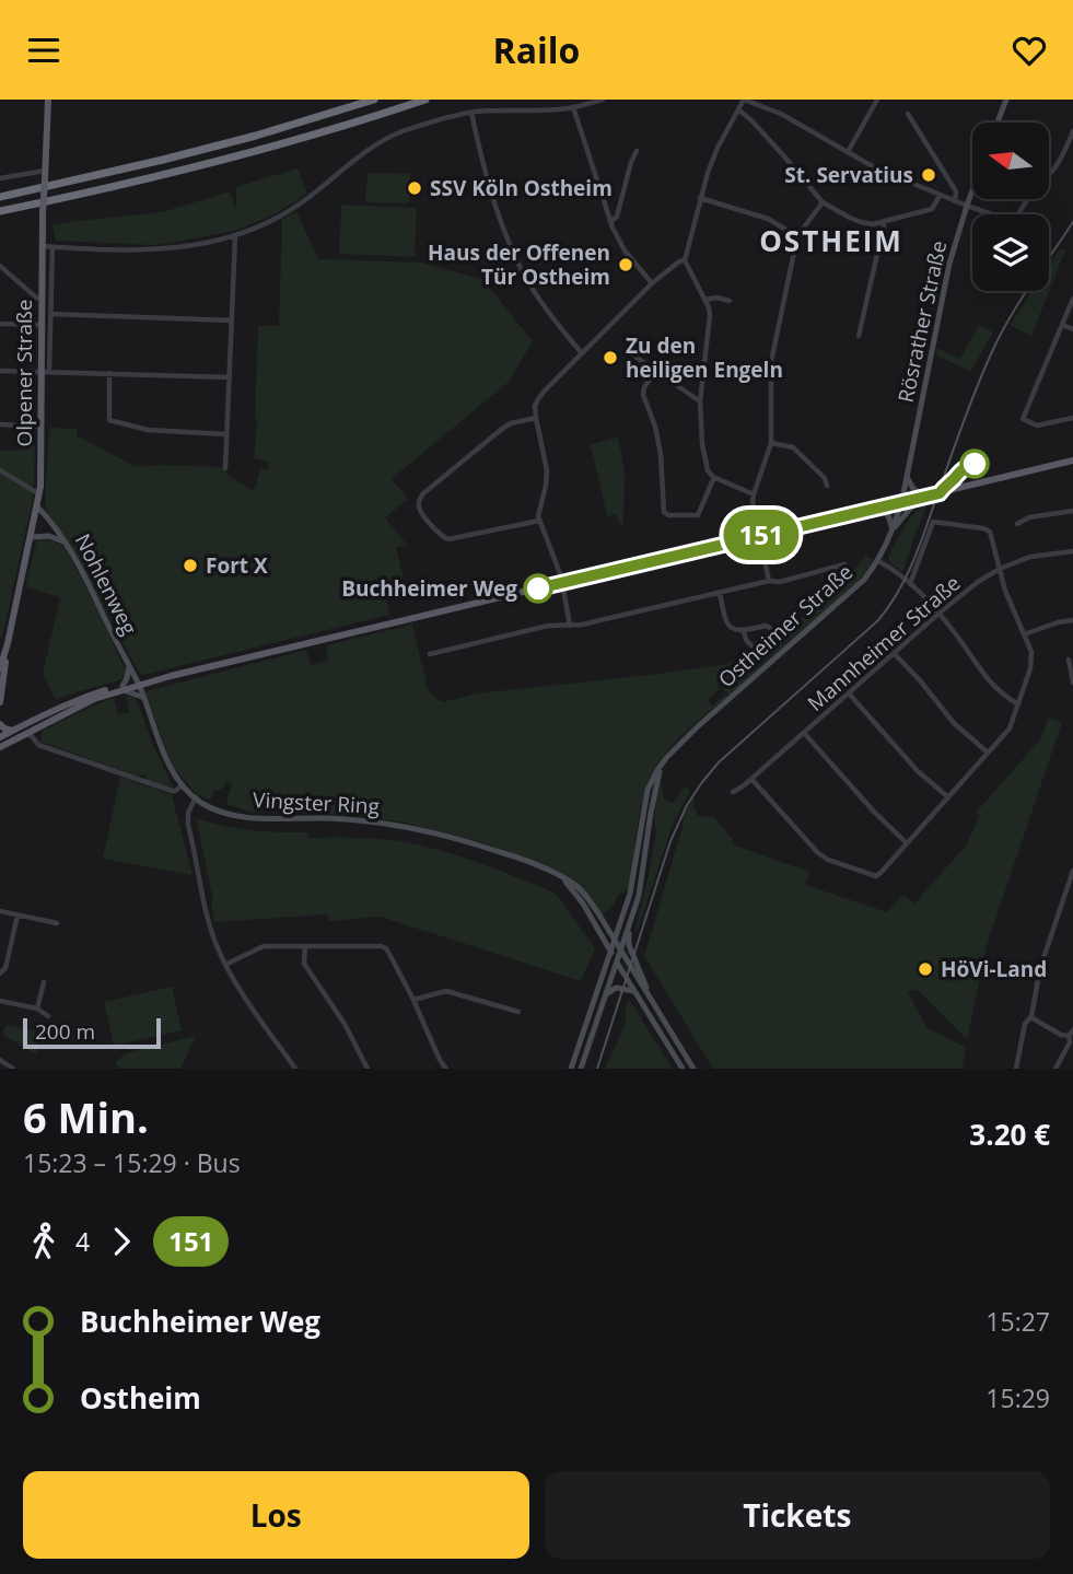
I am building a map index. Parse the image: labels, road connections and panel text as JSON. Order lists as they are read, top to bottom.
{
  "streets": {
    "main road": [
      "Rösrather Straße",
      "Olpener Straße",
      "Nohlenweg",
      "Ostheimer Straße",
      "Vingster Ring"
    ],
    "street": ["Mannheimer Straße"]
  },
  "crossings": [
    ["Rösrather Straße", "Ostheimer Straße"],
    ["Olpener Straße", "Nohlenweg"],
    ["Nohlenweg", "Vingster Ring"],
    ["Ostheimer Straße", "Vingster Ring"]
  ],
  "districts": ["OSTHEIM"],
  "places": [
    "St. Servatius",
    "SSV Köln Ostheim",
    "Haus der Offenen Tür Ostheim",
    "Zu den heiligen Engeln",
    "Fort X",
    "Buchheimer Weg",
    "HöVi-Land"
  ],
  "lines": ["bus line 151"],
  "scale_bar": "200 m",
  "north": "left",
  "page": {
    "header": "Railo",
    "on_map": "151",
    "scale": "200 m",
    "heading": ["6 Min.", "15:23 – 15:29 · Bus", "3.20 €"],
    "legs": ["4", "151"],
    "list": [
      {
        "name": "Buchheimer Weg",
        "value": "15:27"
      },
      {
        "name": "Ostheim",
        "value": "15:29"
      }
    ],
    "buttons": ["Los", "Tickets"]
  }
}
